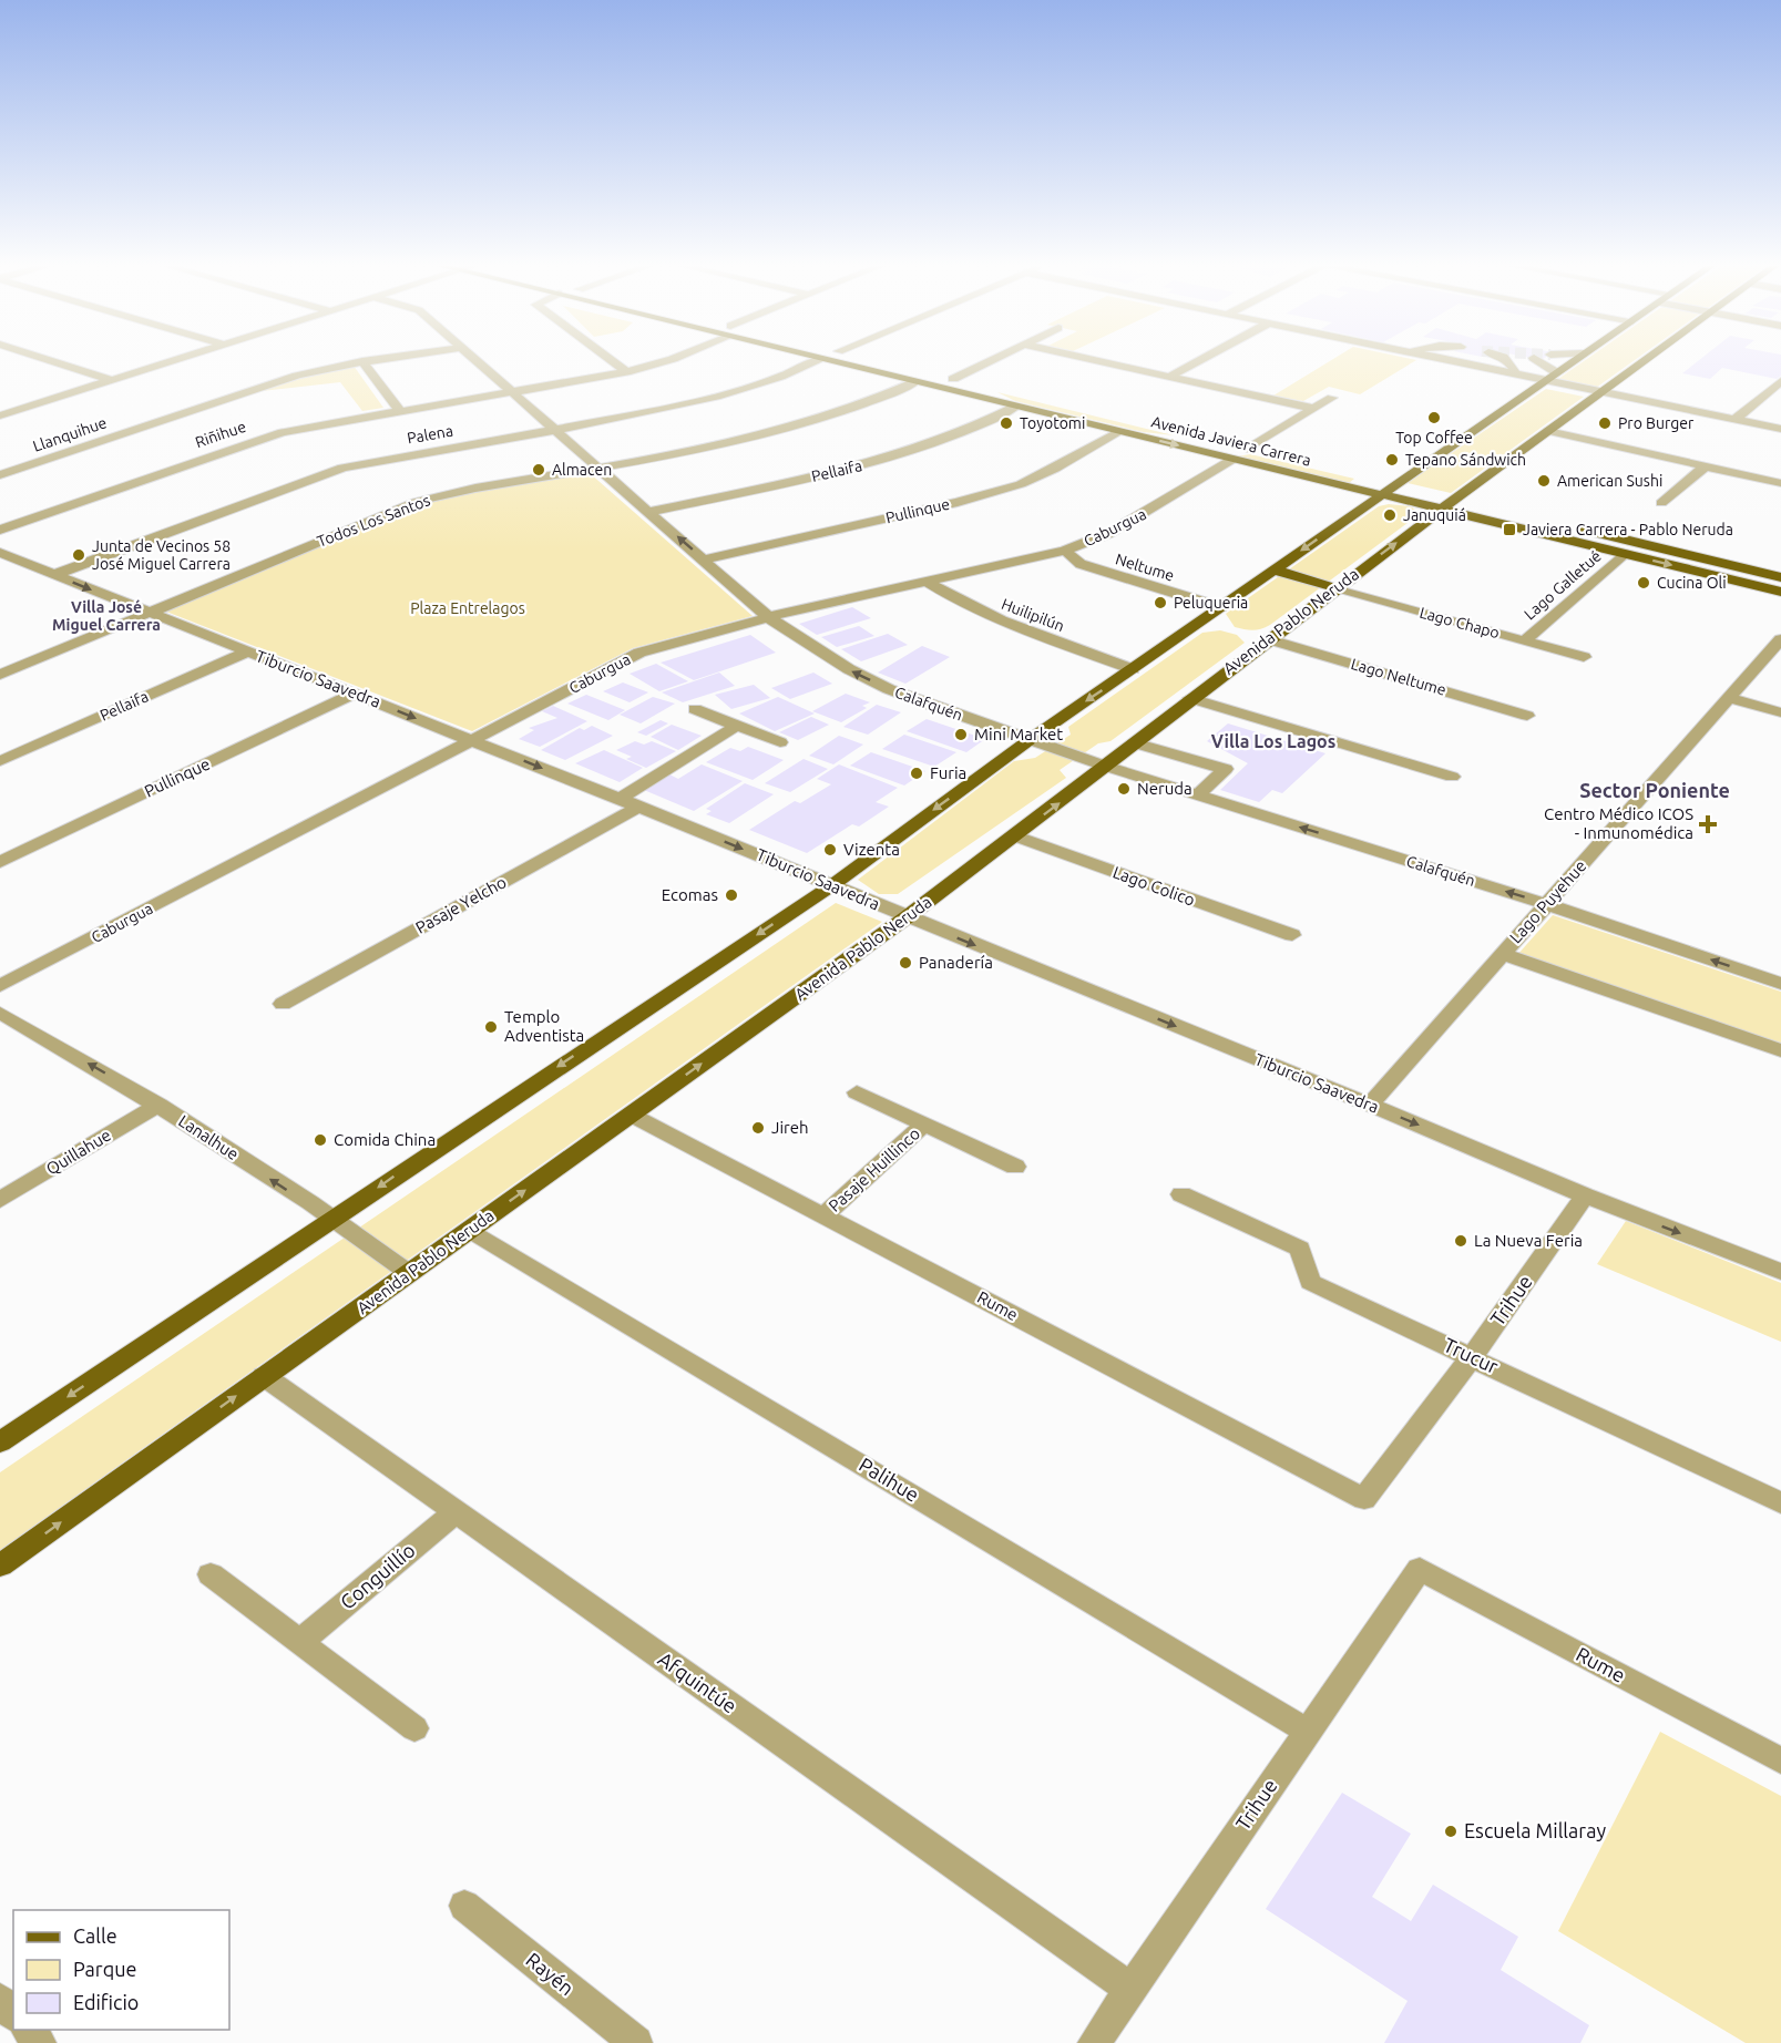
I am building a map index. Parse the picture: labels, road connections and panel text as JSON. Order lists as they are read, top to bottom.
{
  "streets": {
    "main road": ["Avenida Javiera Carrera", "Avenida Pablo Neruda"],
    "street": [
      "Llanquihue",
      "Riñihue",
      "Palena",
      "Pellaifa",
      "Pullinque",
      "Todos Los Santos",
      "Caburgua",
      "Neltume",
      "Lago Galletué",
      "Huilipilún",
      "Lago Chapo",
      "Lago Neltume",
      "Tiburcio Saavedra",
      "Calafquén",
      "Lago Colico",
      "Lago Puyehue",
      "Pasaje Yelcho",
      "Lanalhue",
      "Quillahue",
      "Pasaje Huillinco",
      "Trihue",
      "Rume",
      "Trucur",
      "Palihue",
      "Conguillío",
      "Afquintúe",
      "Rayén"
    ]
  },
  "crossings": [
    ["Riñihue", "Calafquén"],
    ["Palena", "Tiburcio Saavedra"],
    ["Palena", "Calafquén"],
    ["Avenida Javiera Carrera", "Pellaifa"],
    ["Avenida Javiera Carrera", "Pullinque"],
    ["Avenida Javiera Carrera", "Todos Los Santos"],
    ["Avenida Javiera Carrera", "Caburgua"],
    ["Avenida Javiera Carrera", "Lago Galletué"],
    ["Avenida Javiera Carrera", "Avenida Pablo Neruda"],
    ["Pellaifa", "Tiburcio Saavedra"],
    ["Pellaifa", "Calafquén"],
    ["Pullinque", "Tiburcio Saavedra"],
    ["Pullinque", "Calafquén"],
    ["Todos Los Santos", "Tiburcio Saavedra"],
    ["Todos Los Santos", "Calafquén"],
    ["Caburgua", "Neltume"],
    ["Caburgua", "Huilipilún"],
    ["Caburgua", "Tiburcio Saavedra"],
    ["Caburgua", "Calafquén"],
    ["Lago Galletué", "Lago Chapo"],
    ["Avenida Pablo Neruda", "Lago Chapo"],
    ["Avenida Pablo Neruda", "Lago Neltume"],
    ["Avenida Pablo Neruda", "Tiburcio Saavedra"],
    ["Avenida Pablo Neruda", "Calafquén"],
    ["Avenida Pablo Neruda", "Lago Colico"],
    ["Avenida Pablo Neruda", "Lanalhue"],
    ["Avenida Pablo Neruda", "Rume"],
    ["Avenida Pablo Neruda", "Palihue"],
    ["Avenida Pablo Neruda", "Afquintúe"],
    ["Tiburcio Saavedra", "Lago Puyehue"],
    ["Tiburcio Saavedra", "Pasaje Yelcho"],
    ["Tiburcio Saavedra", "Trihue"],
    ["Calafquén", "Lago Puyehue"],
    ["Lanalhue", "Quillahue"],
    ["Pasaje Huillinco", "Rume"],
    ["Trihue", "Rume"],
    ["Trihue", "Trucur"],
    ["Trihue", "Palihue"],
    ["Trihue", "Afquintúe"],
    ["Conguillío", "Afquintúe"]
  ],
  "one_way": ["Tiburcio Saavedra", "Lanalhue"],
  "districts": ["Villa José Miguel Carrera", "Villa Los Lagos", "Sector Poniente"],
  "parks": ["Plaza Entrelagos"],
  "places": {
    "other": [
      "Top Coffee",
      "Toyotomi",
      "Pro Burger",
      "Tepano Sándwich",
      "Almacen",
      "American Sushi",
      "Januquiá",
      "Junta de Vecinos 58 José Miguel Carrera",
      "Cucina Oli",
      "Peluqueria",
      "Mini Market",
      "Furia",
      "Neruda",
      "Vizenta",
      "Ecomas",
      "Panadería",
      "Templo Adventista",
      "Jireh",
      "Comida China",
      "La Nueva Feria",
      "Escuela Millaray"
    ],
    "transit": ["Javiera Carrera - Pablo Neruda"],
    "health": ["Centro Médico ICOS - Inmunomédica"]
  },
  "legend": ["Calle", "Parque", "Edificio"]
}
